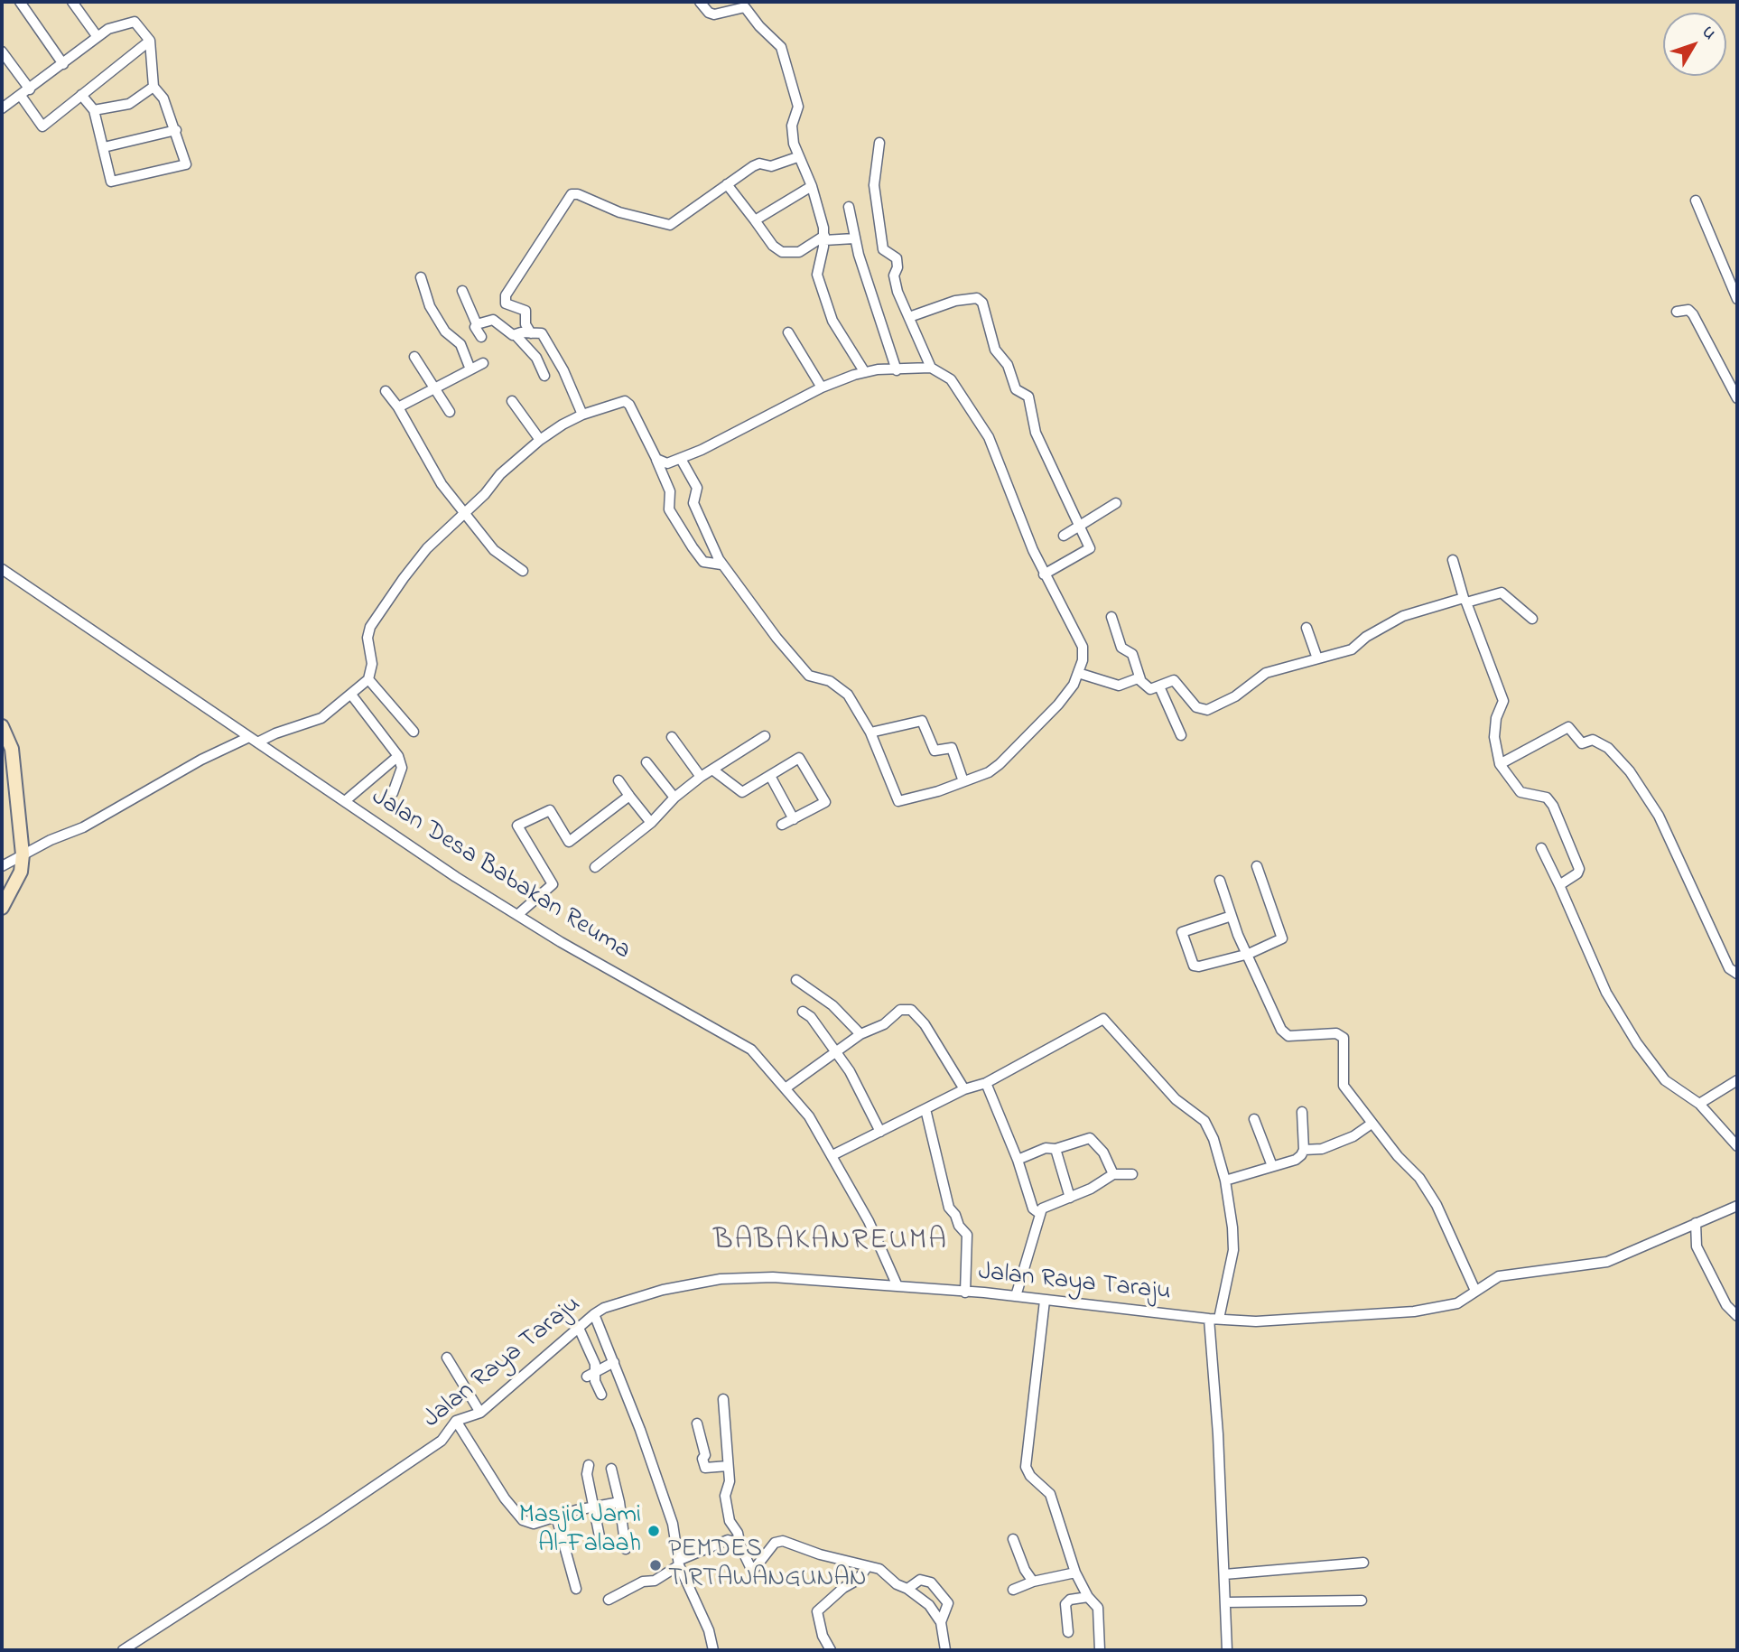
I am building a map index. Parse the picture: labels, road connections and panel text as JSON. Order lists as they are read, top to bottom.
{
  "streets": {
    "street": ["Jalan Desa Babakan Reuma", "Jalan Raya Taraju"]
  },
  "crossings": [
    ["Jalan Desa Babakan Reuma", "Jalan Raya Taraju"]
  ],
  "districts": ["BABAKANREUMA"],
  "places": ["Masjid Jami Al-Falaah", "PEMDES TIRTAWANGUNAN"],
  "north": "top right"
}
